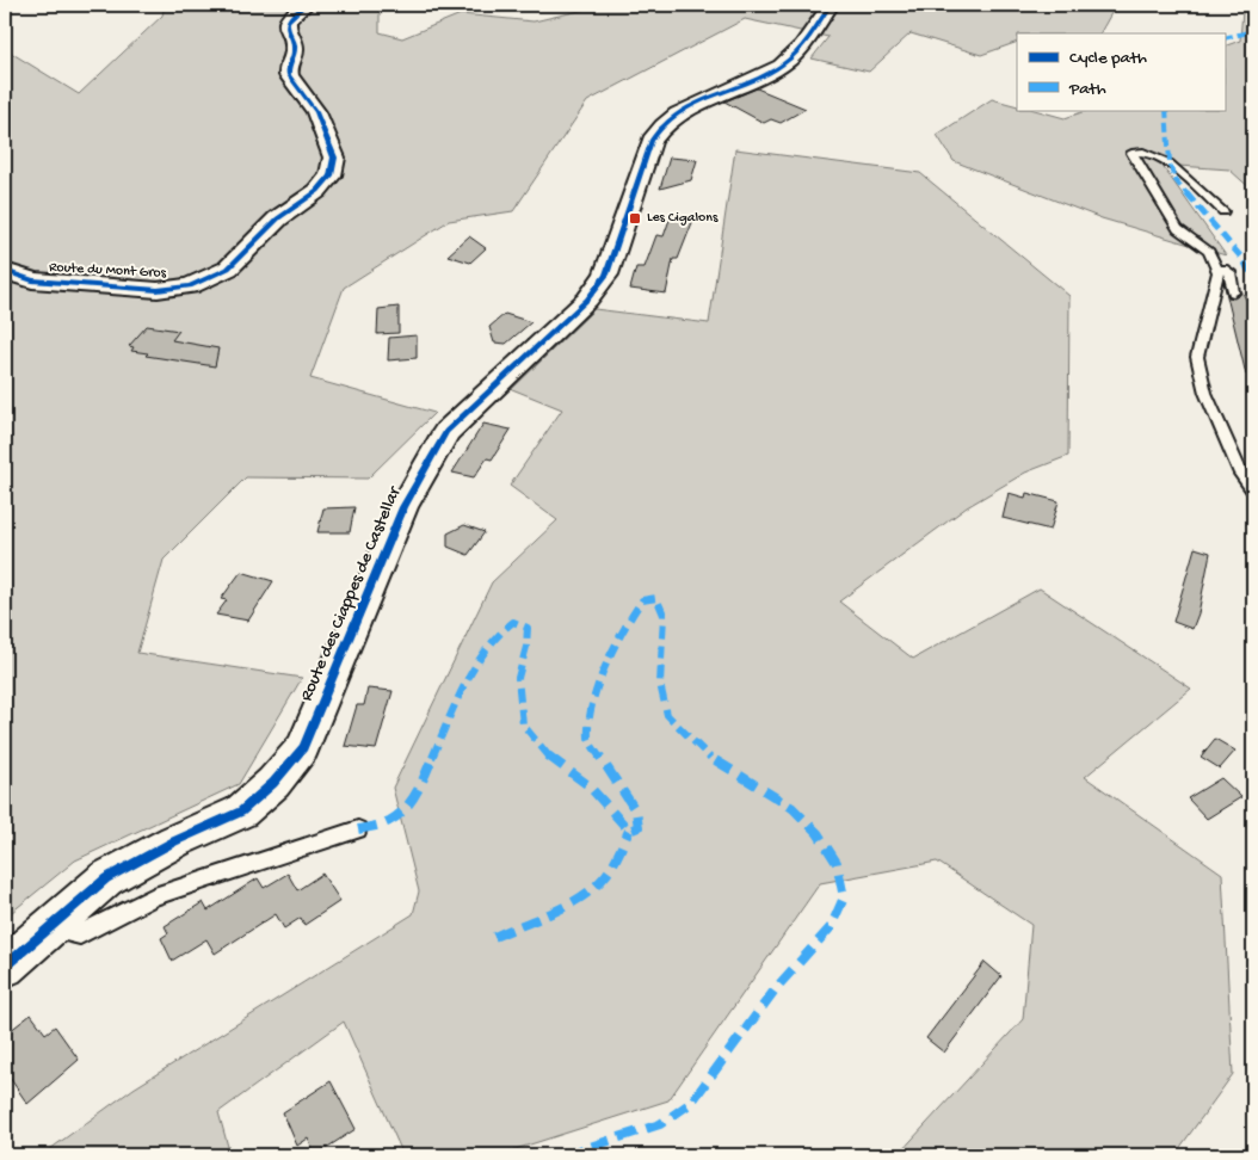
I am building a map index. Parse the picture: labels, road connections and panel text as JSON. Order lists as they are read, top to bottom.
{
  "streets": {
    "street": ["Route du Mont Gros", "Route des Ciappes de Castellar"]
  },
  "places": {
    "transit": ["Les Cigalons"]
  },
  "legend": ["Cycle path", "Path"]
}
